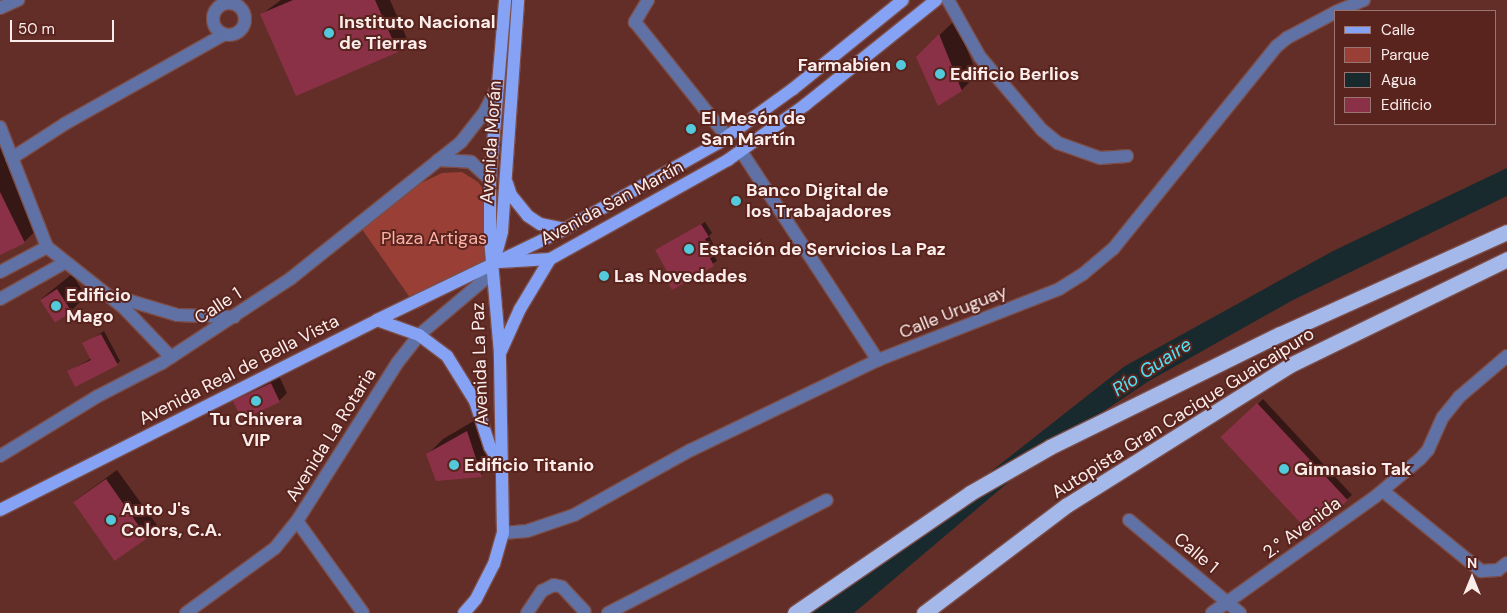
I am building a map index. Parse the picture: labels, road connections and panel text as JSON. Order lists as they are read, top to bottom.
{
  "streets": {
    "highway": ["Autopista Gran Cacique Guaicaipuro"],
    "main road": [
      "Avenida Morán",
      "Avenida San Martín",
      "Avenida La Paz",
      "Avenida Real de Bella Vista"
    ],
    "street": [
      "Calle 1",
      "Calle Uruguay",
      "Avenida La Rotaria",
      "2.° Avenida"
    ]
  },
  "crossings": [
    ["Avenida Morán", "Avenida San Martín"],
    ["Avenida Morán", "Calle 1"],
    ["Avenida Morán", "Avenida La Paz"],
    ["Avenida Morán", "Avenida Real de Bella Vista"],
    ["Avenida Morán", "Avenida La Rotaria"],
    ["Avenida San Martín", "Avenida La Paz"],
    ["Avenida San Martín", "Avenida Real de Bella Vista"],
    ["Avenida San Martín", "Avenida La Rotaria"],
    ["Calle 1", "2.° Avenida"],
    ["Calle Uruguay", "Avenida La Paz"],
    ["Avenida La Paz", "Avenida Real de Bella Vista"],
    ["Avenida La Paz", "Avenida La Rotaria"],
    ["Avenida Real de Bella Vista", "Avenida La Rotaria"]
  ],
  "water": ["Río Guaire"],
  "parks": ["Plaza Artigas"],
  "places": [
    "Instituto Nacional de Tierras",
    "Farmabien",
    "Edificio Berlios",
    "El Mesón de San Martín",
    "Banco Digital de los Trabajadores",
    "Estación de Servicios La Paz",
    "Las Novedades",
    "Edificio Mago",
    "Tu Chivera VIP",
    "Edificio Titanio",
    "Gimnasio Tak",
    "Auto J's Colors, C.A."
  ],
  "legend": [
    "Calle",
    "Parque",
    "Agua",
    "Edificio"
  ],
  "scale_bar": "50 m",
  "north": "top"
}
